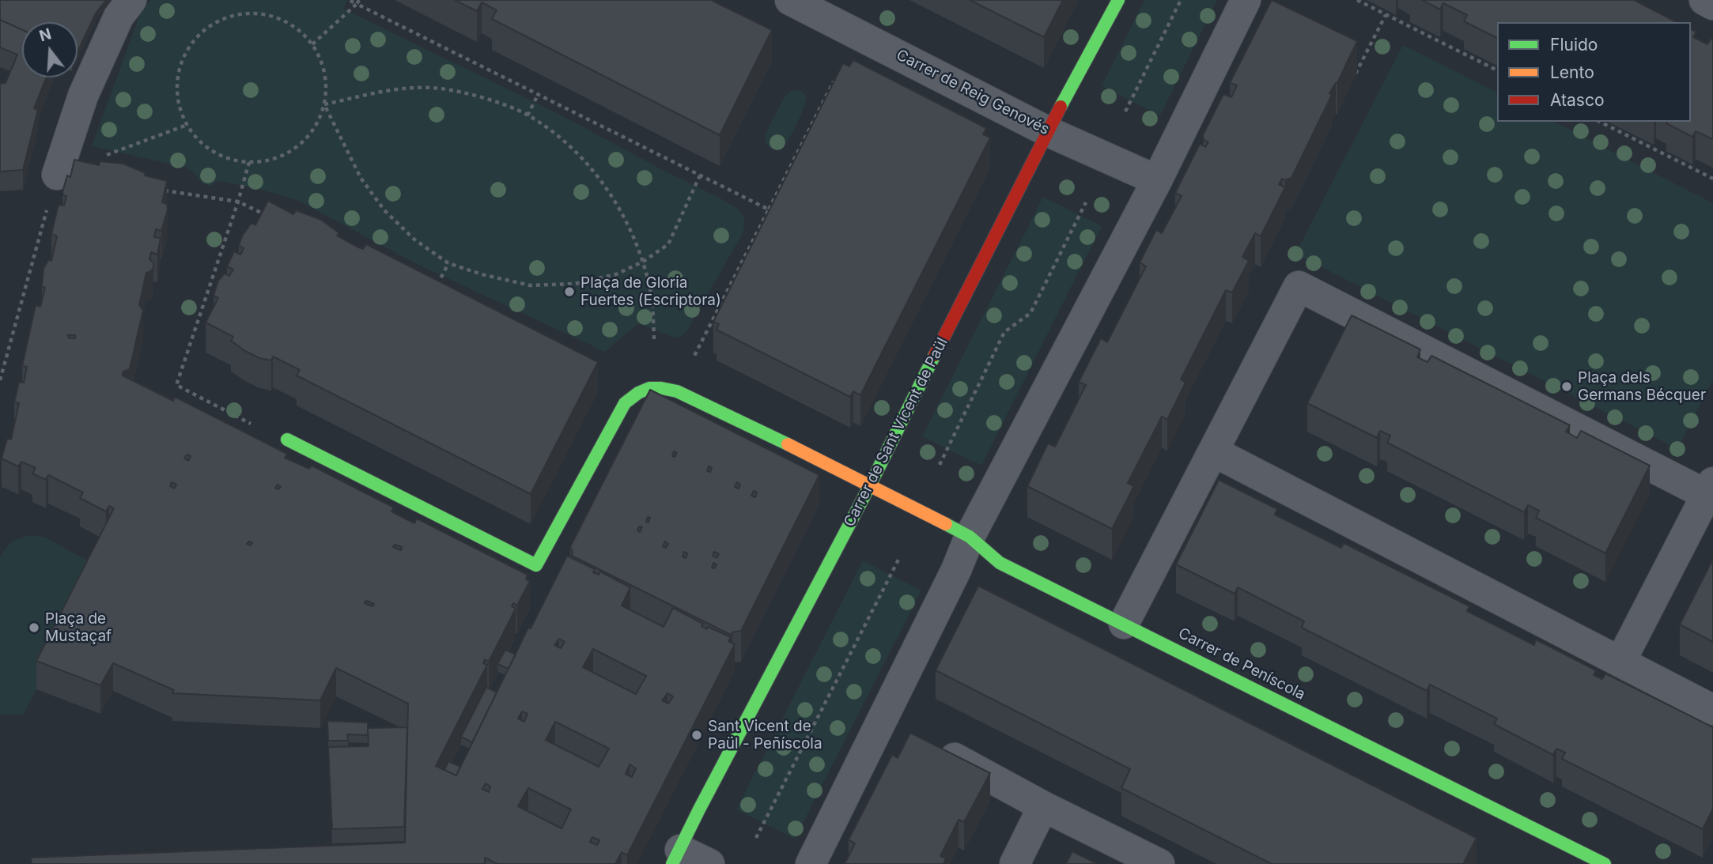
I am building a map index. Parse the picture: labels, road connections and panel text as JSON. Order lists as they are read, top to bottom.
{
  "streets": {
    "street": ["Carrer de Reig Genovés", "Carrer de Sant Vicent de Paül", "Carrer de Peníscola"]
  },
  "crossings": [
    ["Carrer de Reig Genovés", "Carrer de Sant Vicent de Paül"],
    ["Carrer de Sant Vicent de Paül", "Carrer de Peníscola"]
  ],
  "places": [
    "Plaça de Gloria Fuertes (Escriptora)",
    "Plaça dels Germans Bécquer",
    "Plaça de Mustaçaf",
    "Sant Vicent de Paül - Peñíscola"
  ],
  "legend": ["Fluido", "Lento", "Atasco"],
  "north": "top"
}
